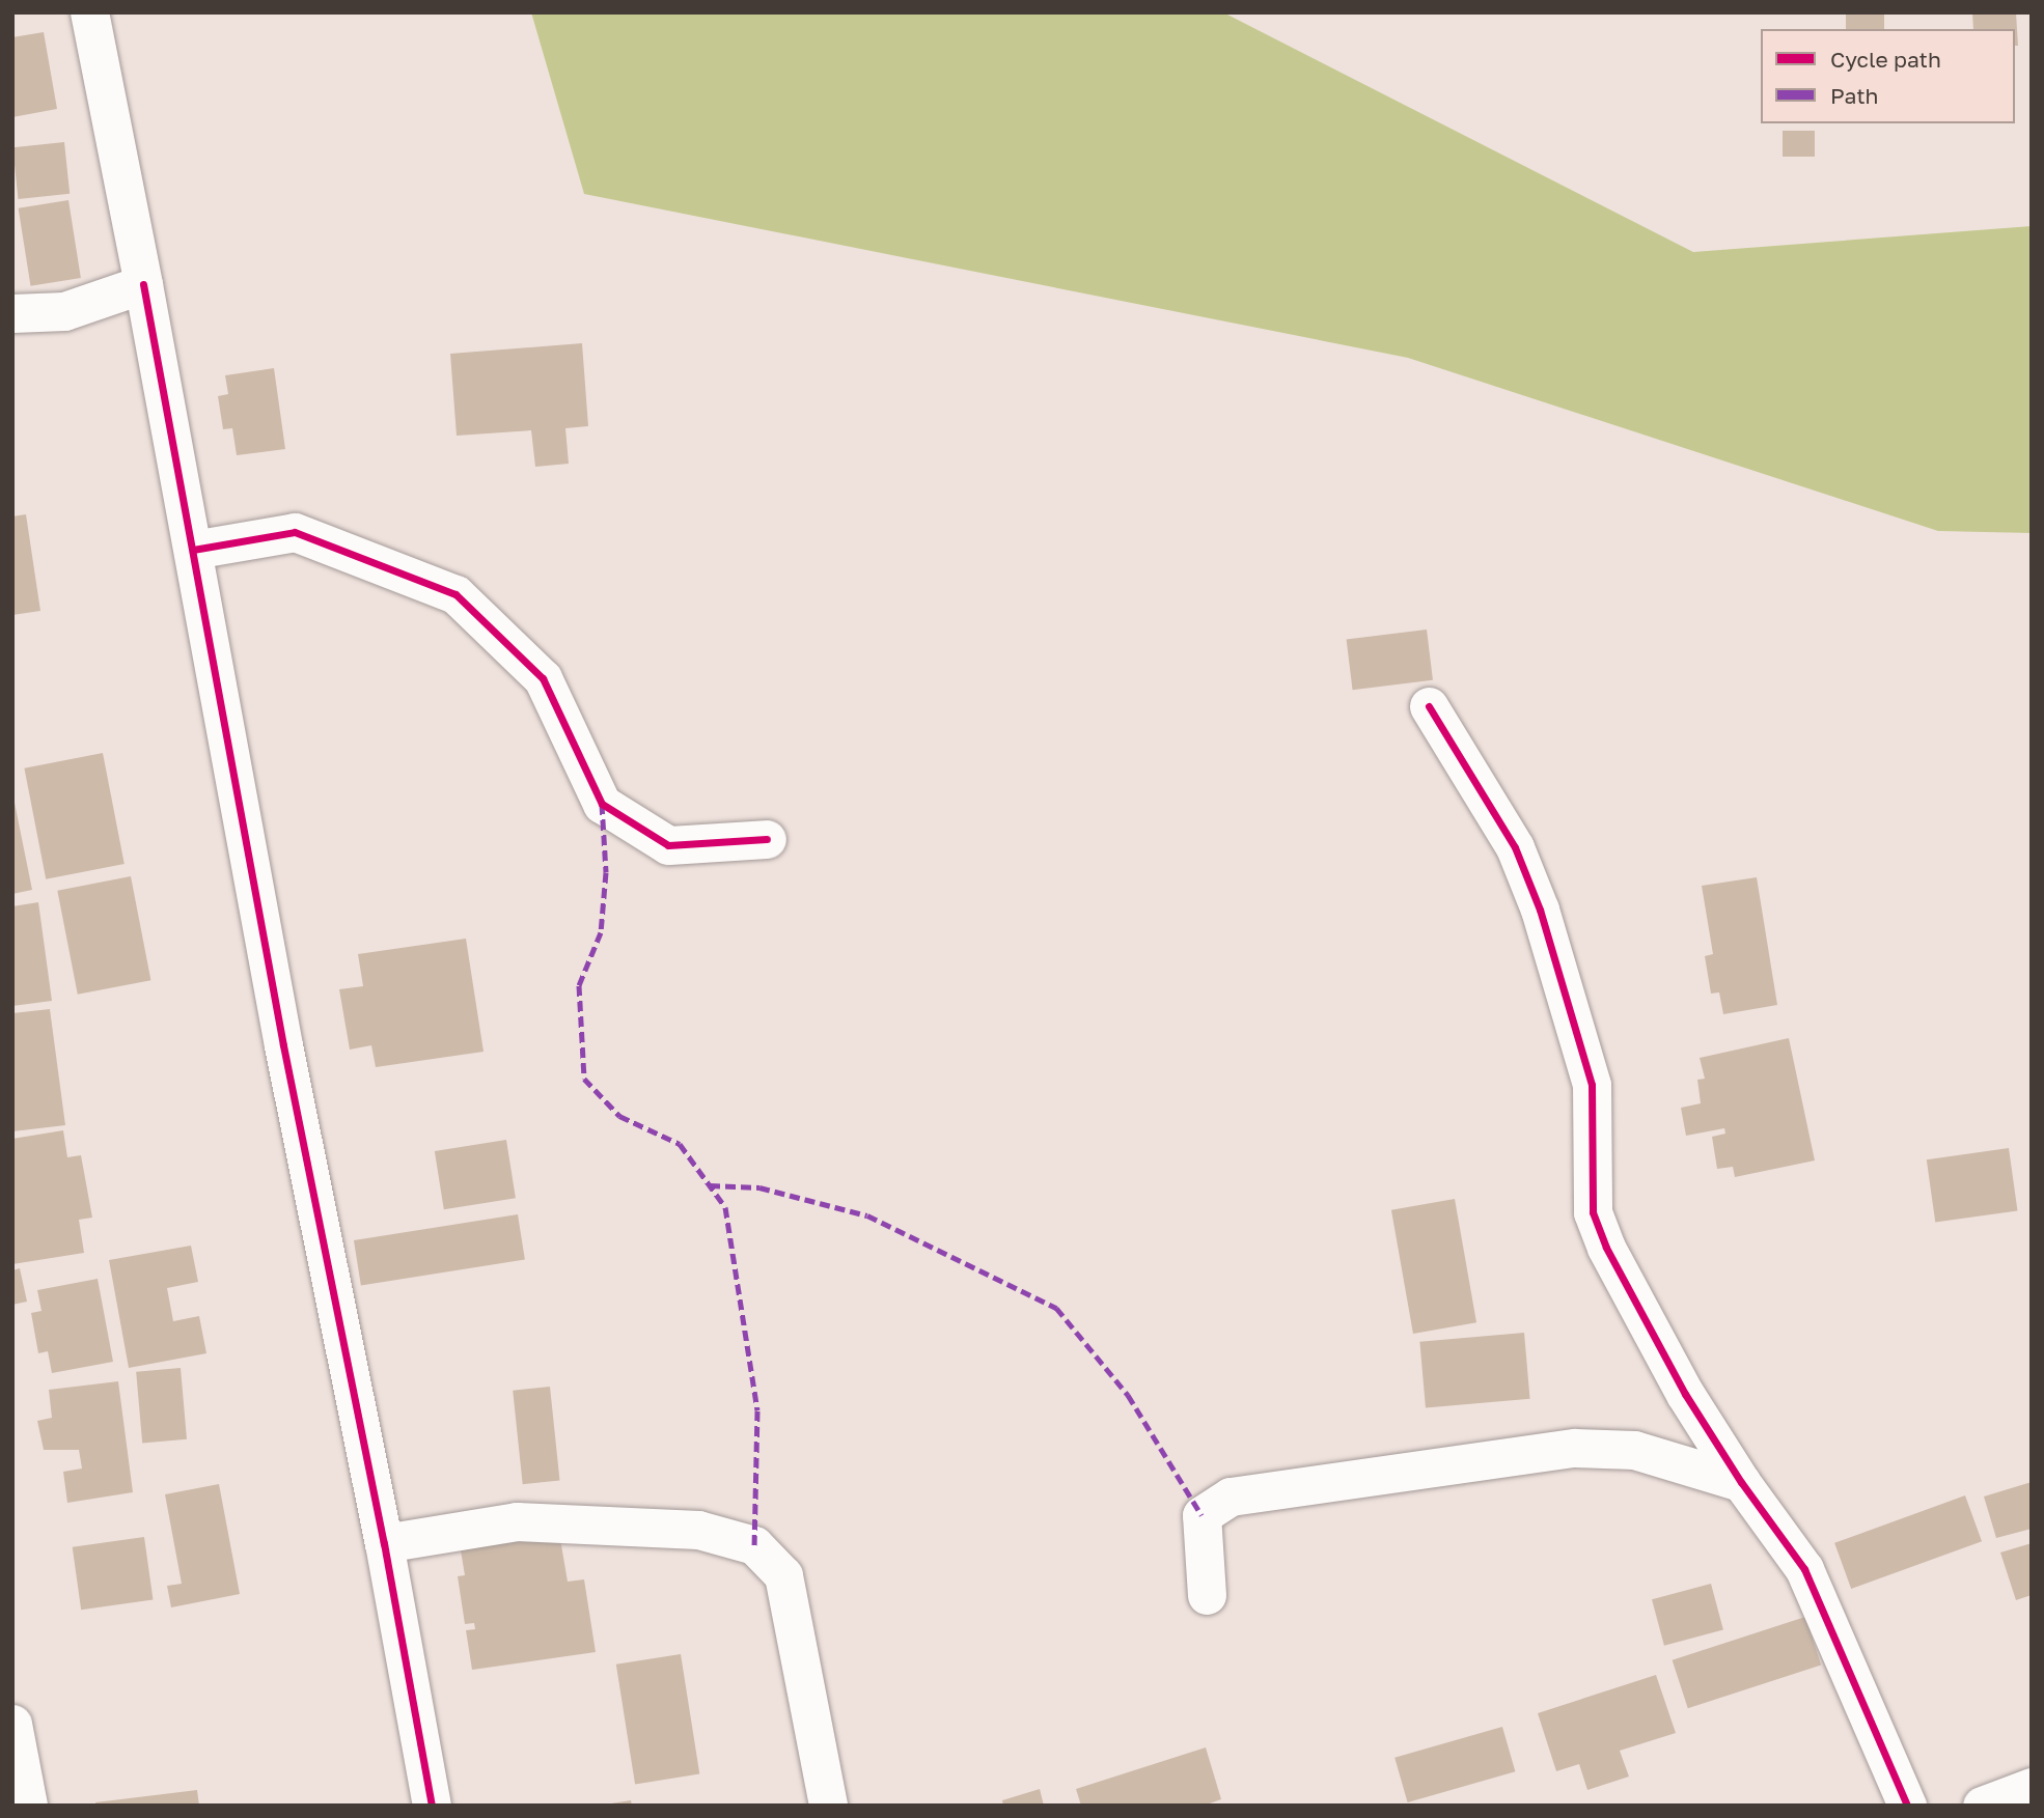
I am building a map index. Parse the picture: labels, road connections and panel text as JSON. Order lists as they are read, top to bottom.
{
  "legend": ["Cycle path", "Path"]
}
